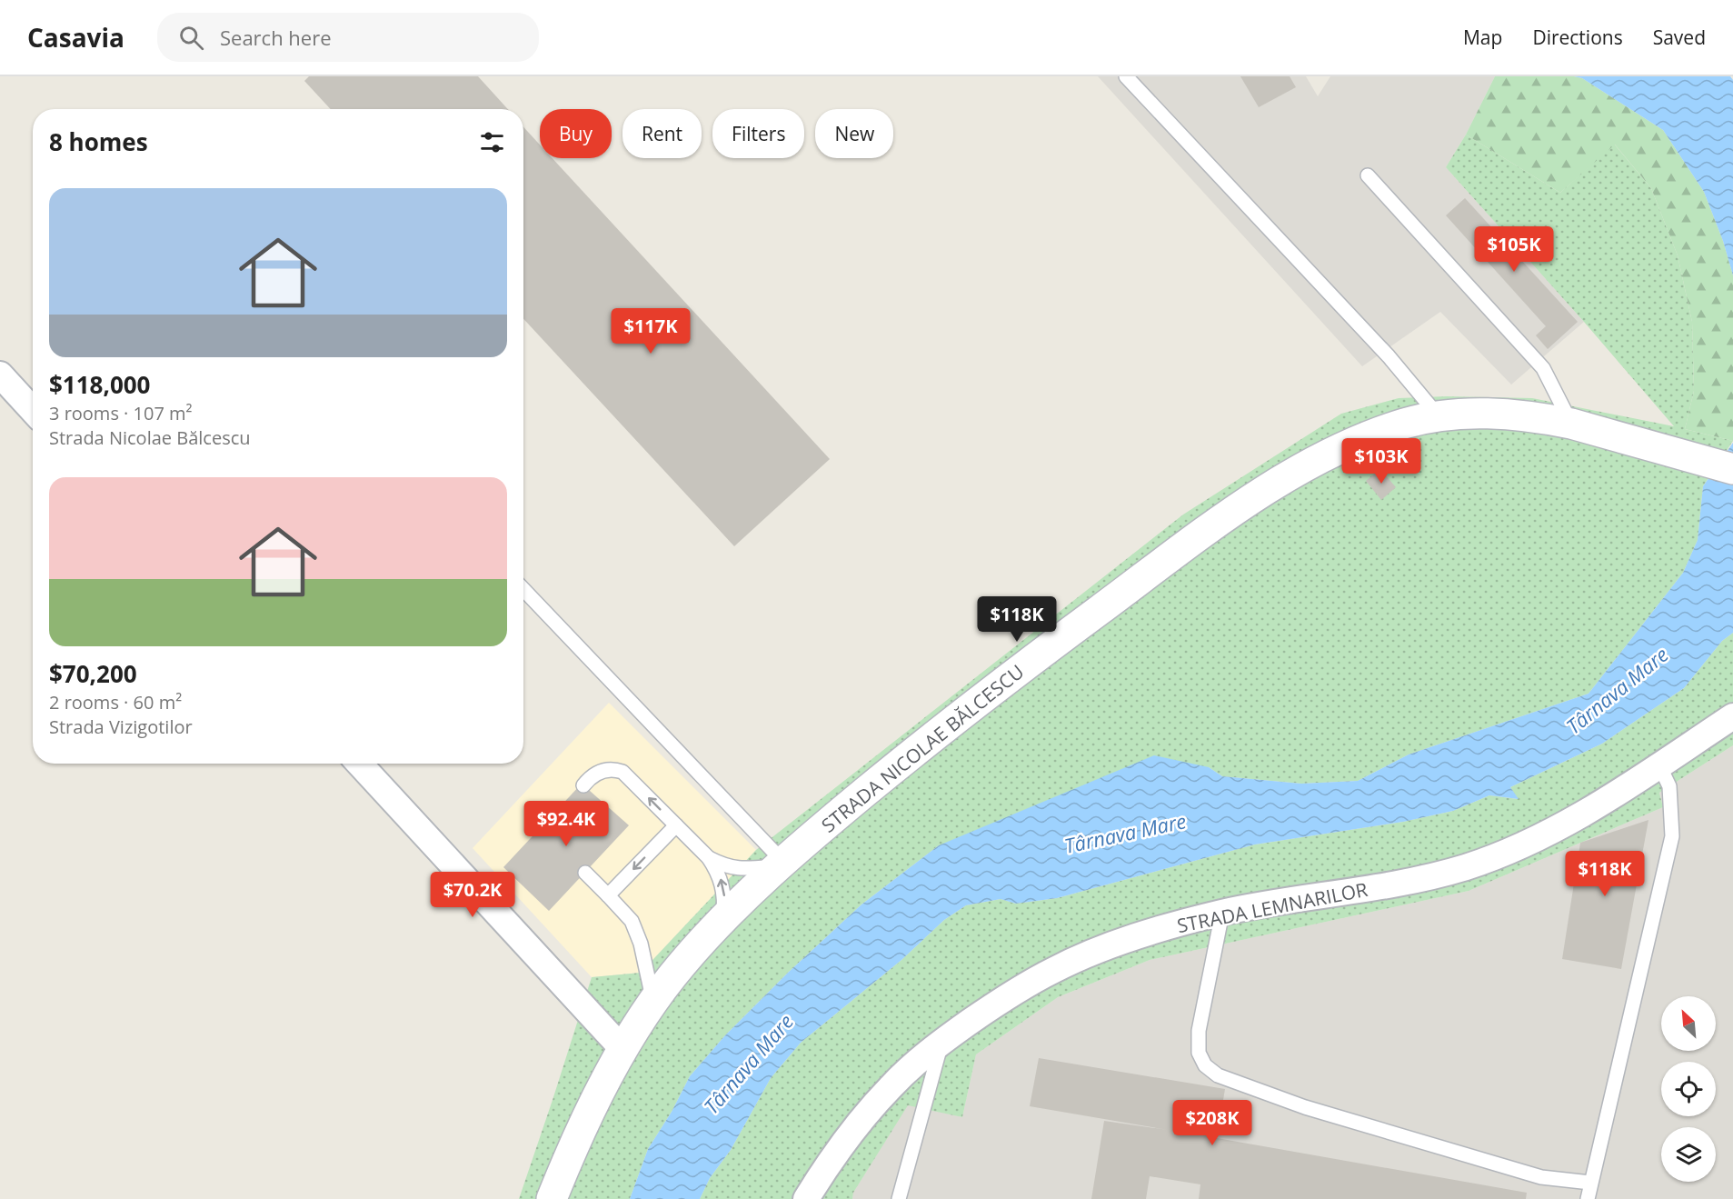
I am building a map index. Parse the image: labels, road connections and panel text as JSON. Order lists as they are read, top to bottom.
{
  "streets": {
    "main road": ["STRADA NICOLAE BĂLCESCU"],
    "street": ["STRADA LEMNARILOR"]
  },
  "water": ["Târnava Mare"],
  "north": "top left",
  "page": {
    "header": "Casavia",
    "search": "Search here",
    "nav": ["Map", "Directions", "Saved"],
    "chip": [
      "Buy",
      "Rent",
      "Filters",
      "New"
    ],
    "heading": "8 homes",
    "list": [
      {
        "name": "$118,000",
        "note": "3 rooms · 107 m² · Strada Nicolae Bălcescu"
      },
      {
        "name": "$70,200",
        "note": "2 rooms · 60 m² · Strada Vizigotilor"
      }
    ],
    "price": [
      "$105K",
      "$117K",
      "$103K",
      "$118K",
      "$92.4K",
      "$118K",
      "$70.2K",
      "$208K"
    ]
  }
}
